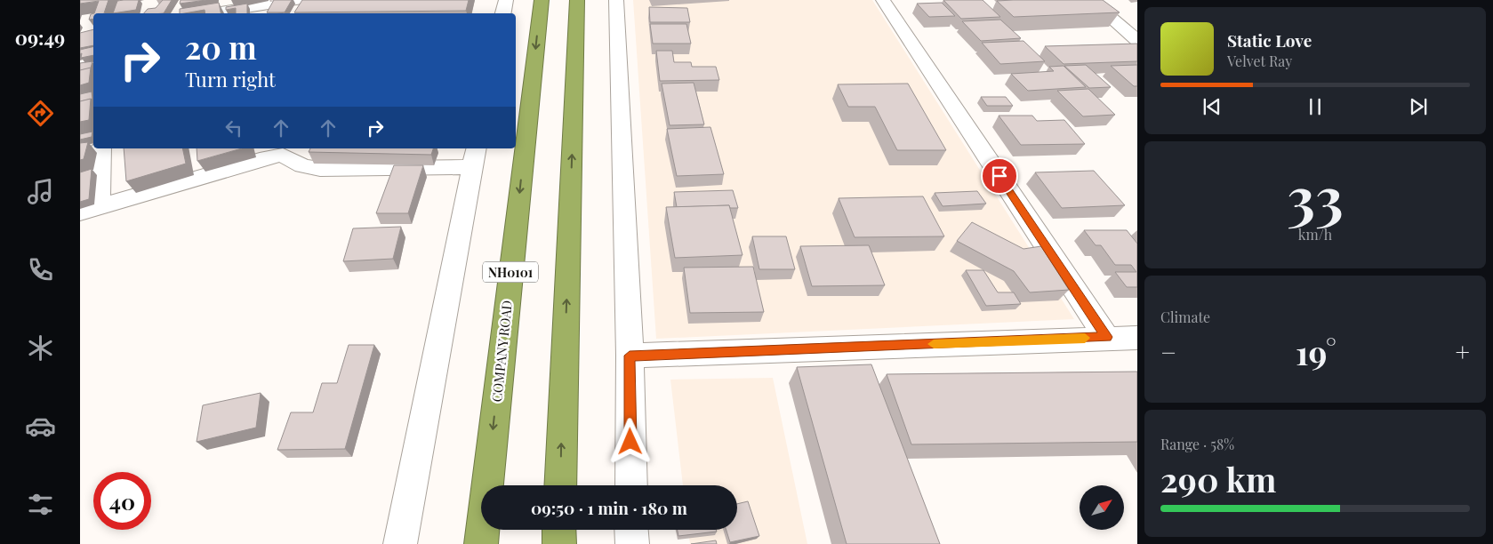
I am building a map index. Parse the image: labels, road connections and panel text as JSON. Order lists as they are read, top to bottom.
{
  "streets": {
    "highway": ["NH0101", "COMPANY ROAD"]
  },
  "north": "top right",
  "page": {
    "tabs": "09:49",
    "turn": ["20 m", "Turn right"],
    "song": ["Static Love", "Velvet Ray"],
    "tile": [
      ["33", "km/h"],
      "Climate",
      ["Range · 58%", "290 km"]
    ],
    "heat": ["−", "19°", "+"],
    "limit": "40",
    "trip": "09:50 · 1 min · 180 m"
  }
}
